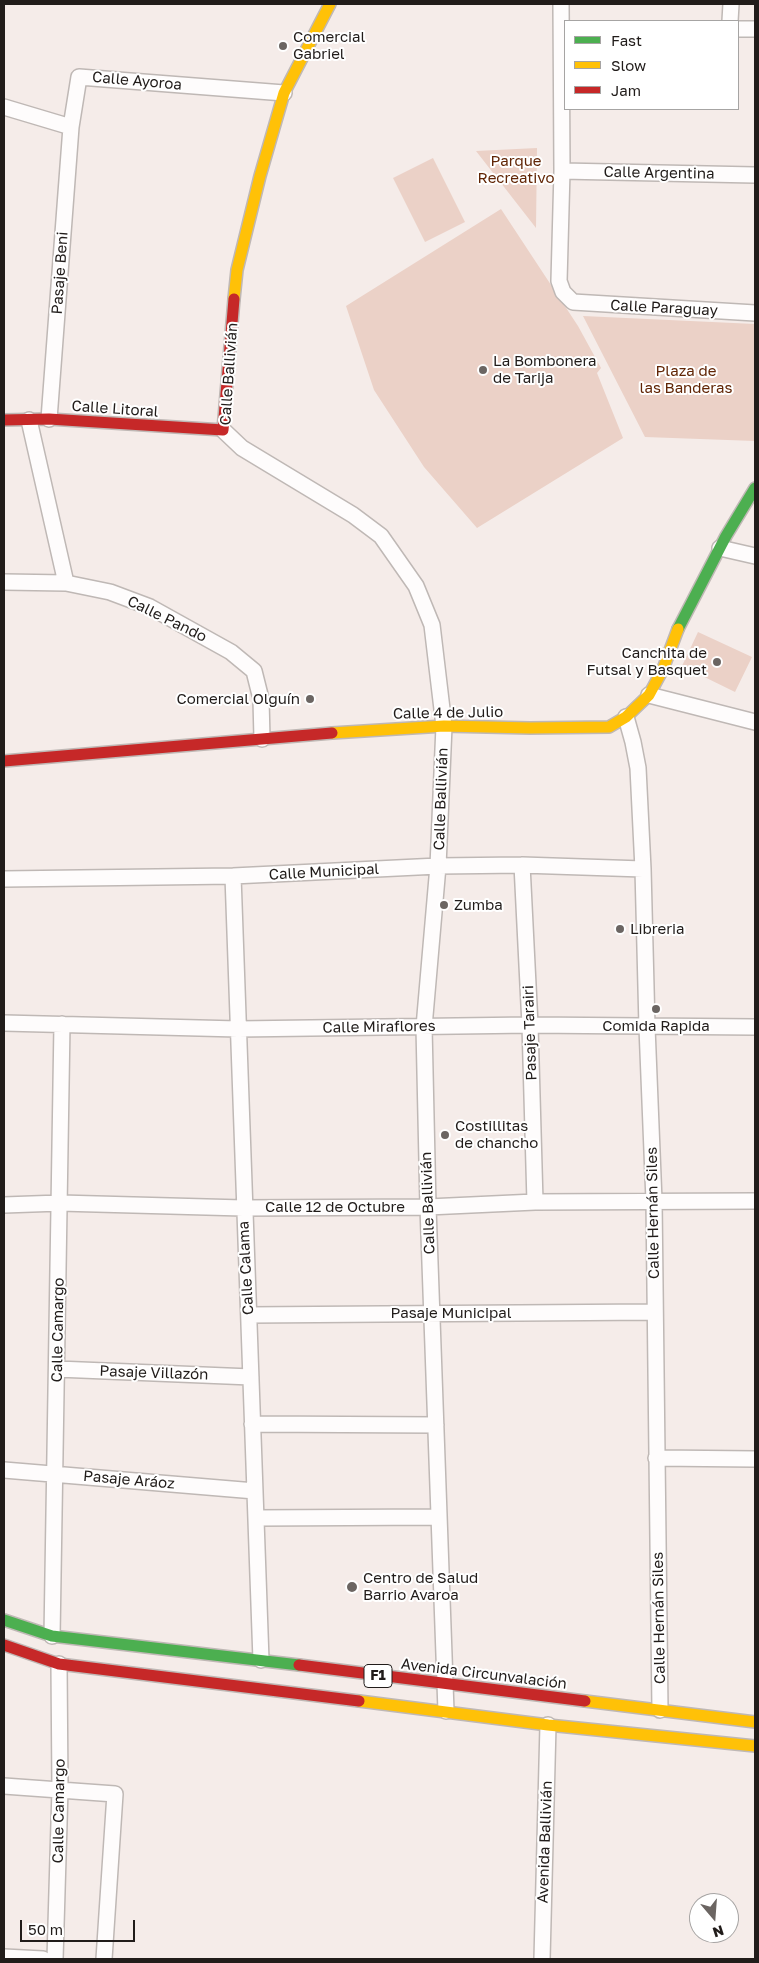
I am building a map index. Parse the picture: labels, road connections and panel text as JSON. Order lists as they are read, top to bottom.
{
  "streets": {
    "main road": [
      "Calle Ballivián",
      "Calle Litoral",
      "Calle 4 de Julio",
      "Avenida Circunvalación",
      "F1"
    ],
    "street": [
      "Calle Ayoroa",
      "Calle Argentina",
      "Pasaje Beni",
      "Calle Paraguay",
      "Calle Pando",
      "Calle Municipal",
      "Calle Miraflores",
      "Pasaje Tarairi",
      "Calle 12 de Octubre",
      "Calle Hernán Siles",
      "Calle Calama",
      "Pasaje Municipal",
      "Calle Camargo",
      "Pasaje Villazón",
      "Pasaje Aráoz",
      "Avenida Ballivián"
    ]
  },
  "crossings": [
    ["Calle Ayoroa", "Pasaje Beni"],
    ["Calle Ayoroa", "Calle Ballivián"],
    ["Calle Argentina", "Calle Paraguay"],
    ["Pasaje Beni", "Calle Litoral"],
    ["Calle Ballivián", "Calle Litoral"],
    ["Calle Ballivián", "Calle 4 de Julio"],
    ["Calle Ballivián", "Calle Municipal"],
    ["Calle Ballivián", "Calle Miraflores"],
    ["Calle Ballivián", "Calle 12 de Octubre"],
    ["Calle Ballivián", "Pasaje Municipal"],
    ["Calle Ballivián", "Avenida Circunvalación"],
    ["Calle Ballivián", "F1"],
    ["Calle Pando", "Calle 4 de Julio"],
    ["Calle 4 de Julio", "Calle Hernán Siles"],
    ["Calle Municipal", "Pasaje Tarairi"],
    ["Calle Municipal", "Calle Hernán Siles"],
    ["Calle Municipal", "Calle Calama"],
    ["Calle Miraflores", "Pasaje Tarairi"],
    ["Calle Miraflores", "Calle Hernán Siles"],
    ["Calle Miraflores", "Calle Calama"],
    ["Calle Miraflores", "Calle Camargo"],
    ["Pasaje Tarairi", "Calle 12 de Octubre"],
    ["Calle 12 de Octubre", "Calle Hernán Siles"],
    ["Calle 12 de Octubre", "Calle Calama"],
    ["Calle 12 de Octubre", "Calle Camargo"],
    ["Calle Hernán Siles", "Pasaje Municipal"],
    ["Calle Hernán Siles", "Avenida Circunvalación"],
    ["Calle Calama", "Pasaje Municipal"],
    ["Calle Calama", "Pasaje Villazón"],
    ["Calle Calama", "Pasaje Aráoz"],
    ["Calle Calama", "Avenida Circunvalación"],
    ["Calle Camargo", "Pasaje Villazón"],
    ["Calle Camargo", "Pasaje Aráoz"],
    ["Calle Camargo", "Avenida Circunvalación"],
    ["Calle Camargo", "F1"],
    ["F1", "Avenida Ballivián"]
  ],
  "parks": ["Parque Recreativo", "Plaza de las Banderas"],
  "places": [
    "Comercial Gabriel",
    "La Bombonera de Tarija",
    "Canchita de Futsal y Basquet",
    "Comercial Olguín",
    "Zumba",
    "Libreria",
    "Comida Rapida",
    "Costillitas de chancho",
    "Centro de Salud Barrio Avaroa"
  ],
  "legend": ["Fast", "Slow", "Jam"],
  "scale_bar": "50 m",
  "north": "bottom"
}
